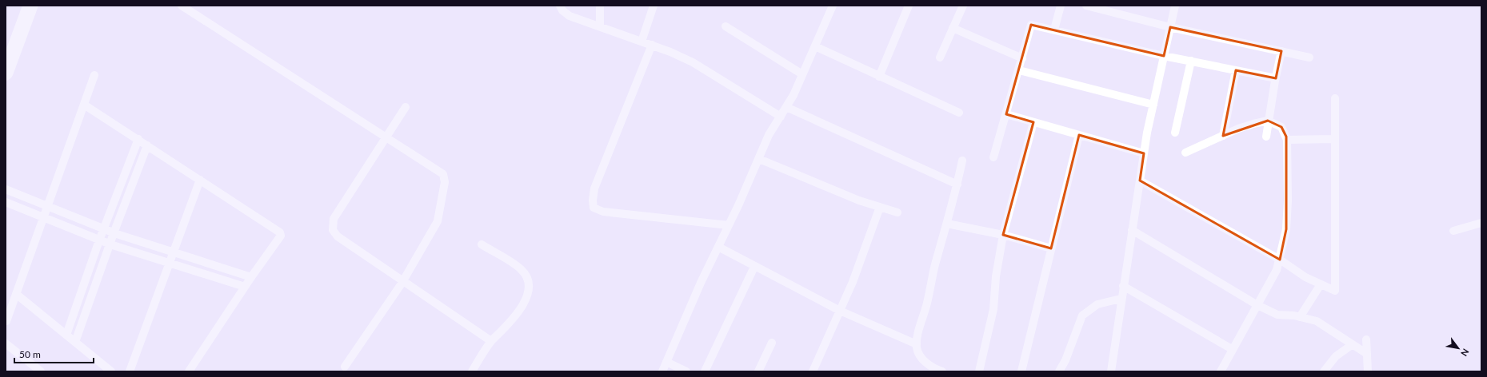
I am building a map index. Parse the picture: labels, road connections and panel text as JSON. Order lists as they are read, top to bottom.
{
  "scale_bar": "50 m",
  "north": "bottom right"
}
